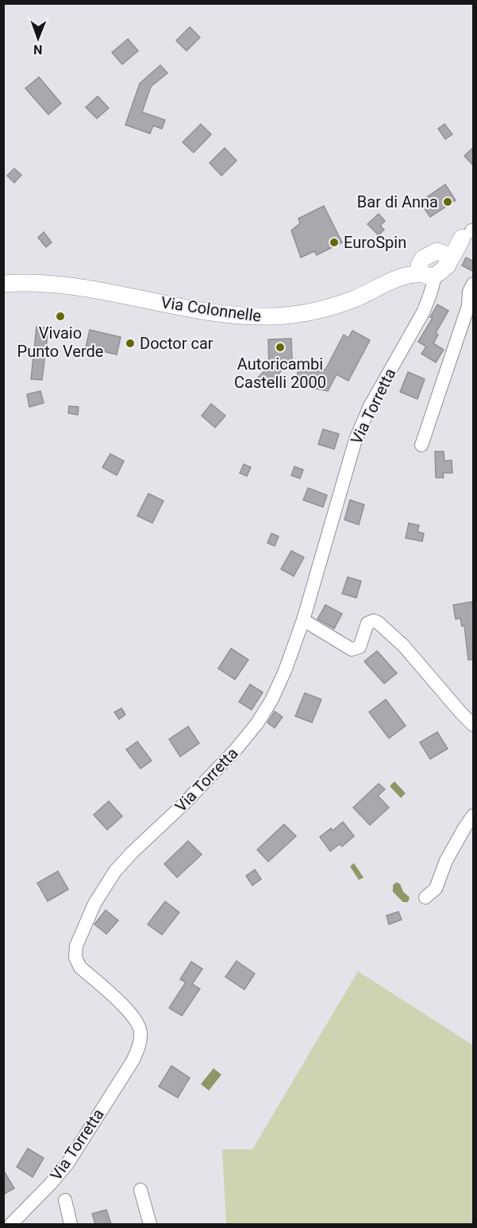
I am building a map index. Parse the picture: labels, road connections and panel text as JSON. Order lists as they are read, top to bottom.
{
  "streets": {
    "main road": ["Via Colonnelle"],
    "street": ["Via Torretta"]
  },
  "crossings": [
    ["Via Colonnelle", "Via Torretta"]
  ],
  "places": [
    "Bar di Anna",
    "EuroSpin",
    "Vivaio Punto Verde",
    "Doctor car",
    "Autoricambi Castelli 2000"
  ],
  "north": "bottom"
}
